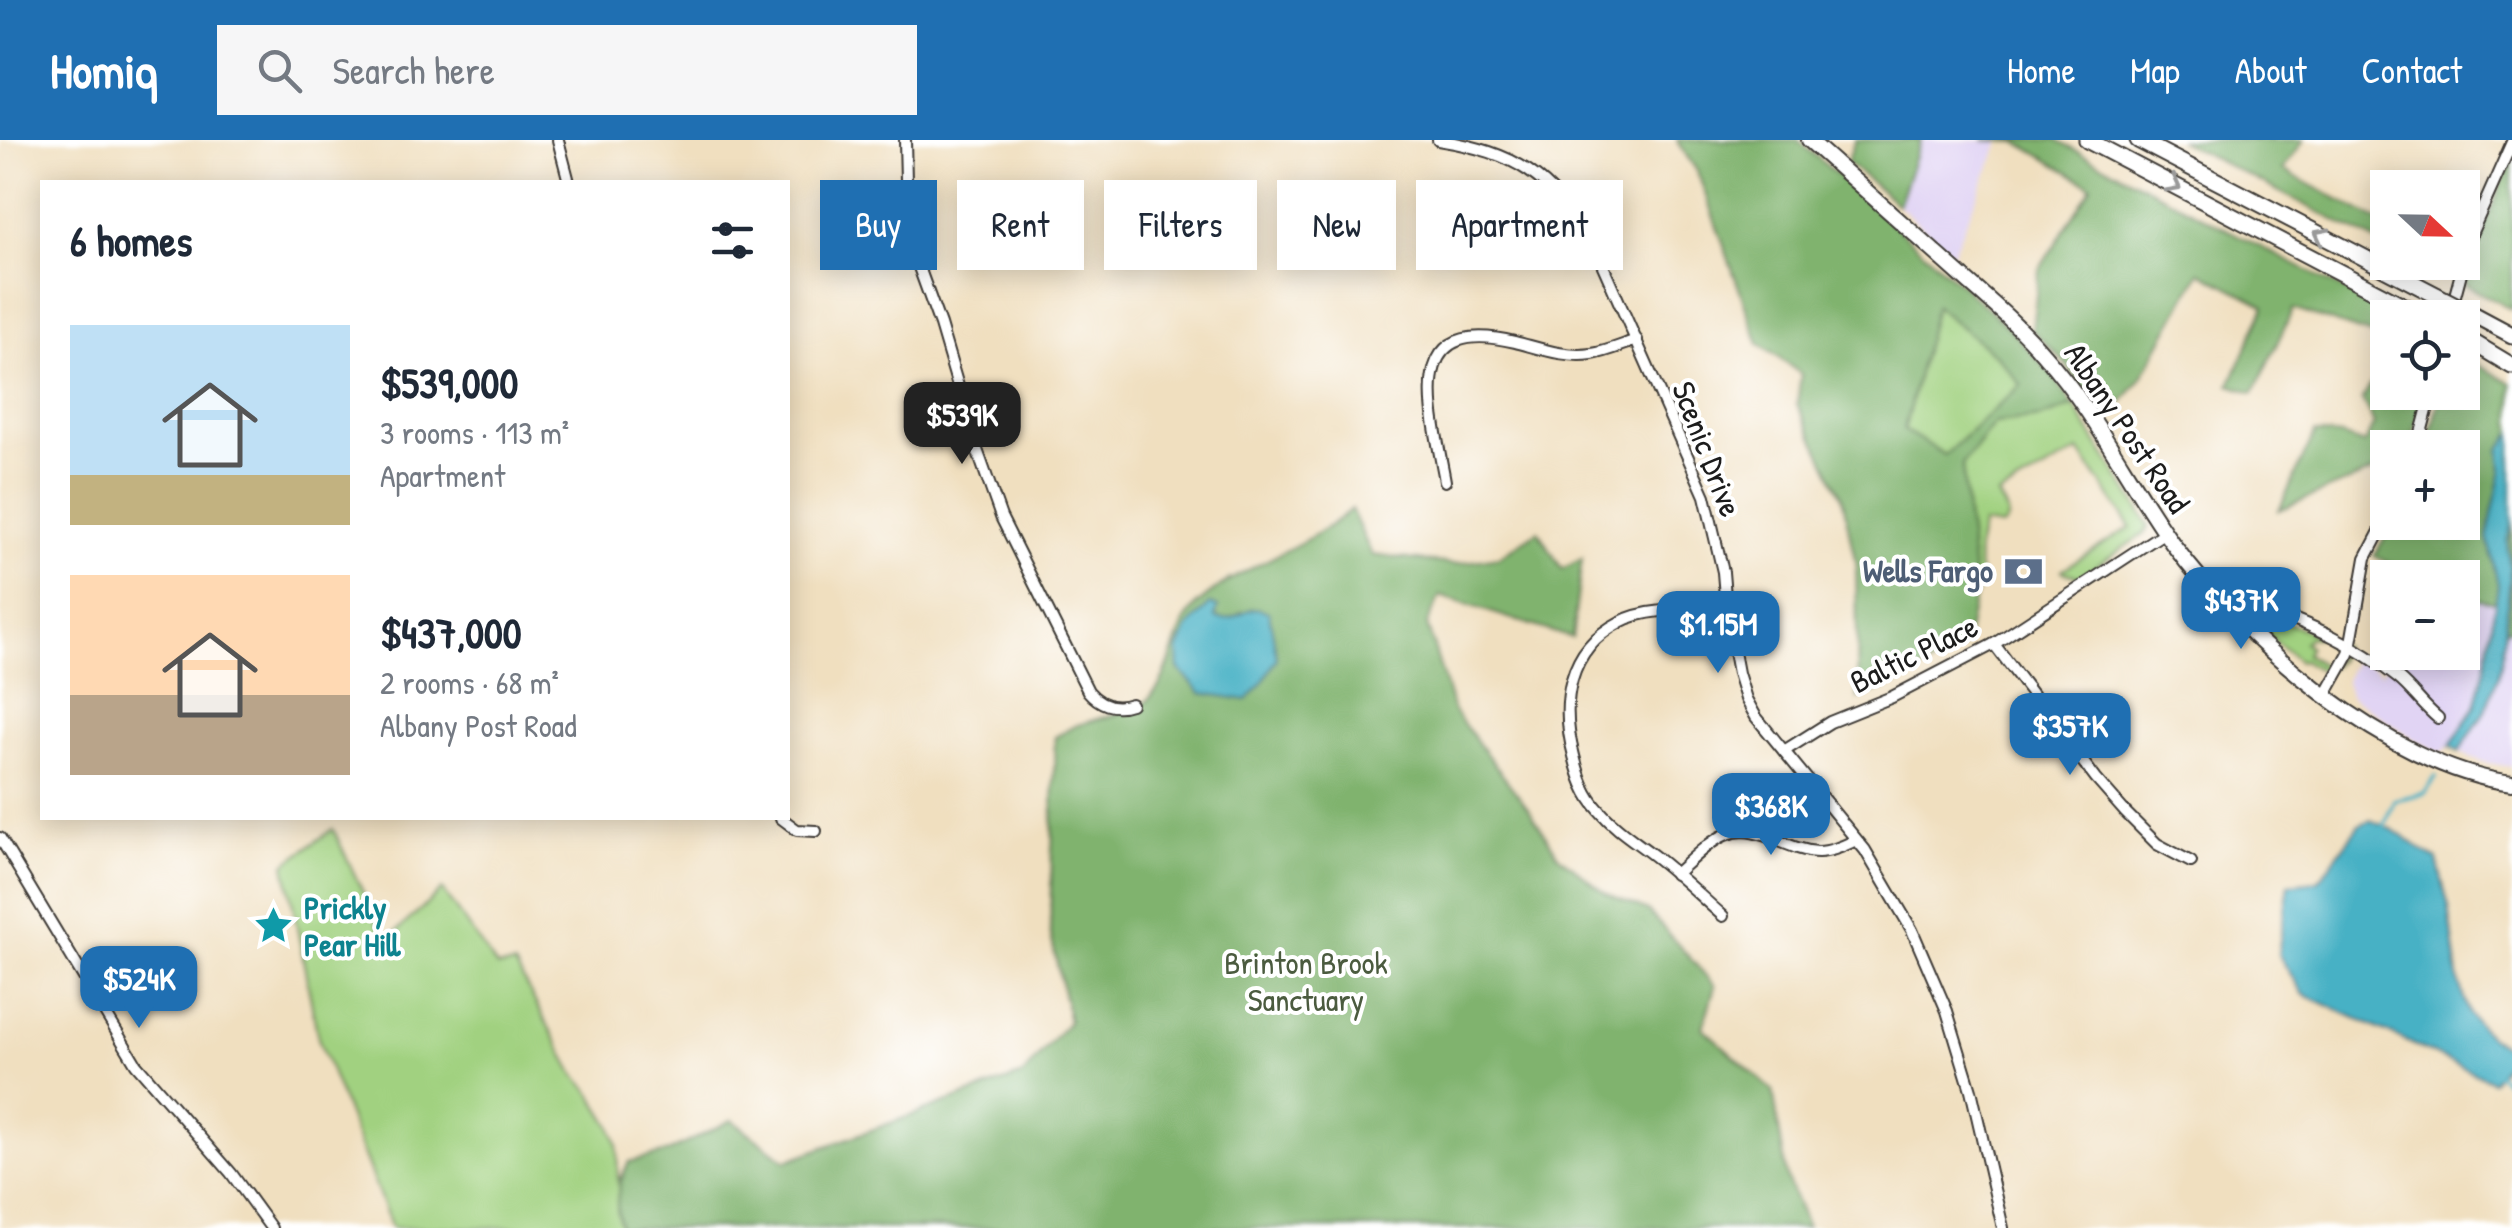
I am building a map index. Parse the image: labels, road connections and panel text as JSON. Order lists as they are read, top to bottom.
{
  "streets": {
    "main road": ["Albany Post Road"],
    "street": ["Scenic Drive", "Baltic Place"]
  },
  "crossings": [
    ["Albany Post Road", "Baltic Place"],
    ["Scenic Drive", "Baltic Place"]
  ],
  "parks": ["Brinton Brook Sanctuary"],
  "places": {
    "bank": ["Wells Fargo"],
    "place": ["Prickly Pear Hill"]
  },
  "north": "right",
  "page": {
    "header": "Homiq",
    "search": "Search here",
    "nav": [
      "Home",
      "Map",
      "About",
      "Contact"
    ],
    "map_buttons": ["+", "−"],
    "chip": [
      "Buy",
      "Rent",
      "Filters",
      "New",
      "Apartment"
    ],
    "heading": "6 homes",
    "list": [
      {
        "name": "$539,000",
        "note": "3 rooms · 113 m² · Apartment"
      },
      {
        "name": "$437,000",
        "note": "2 rooms · 68 m² · Albany Post Road"
      }
    ],
    "price": [
      "$539K",
      "$437K",
      "$1.15M",
      "$357K",
      "$368K",
      "$524K"
    ]
  }
}
